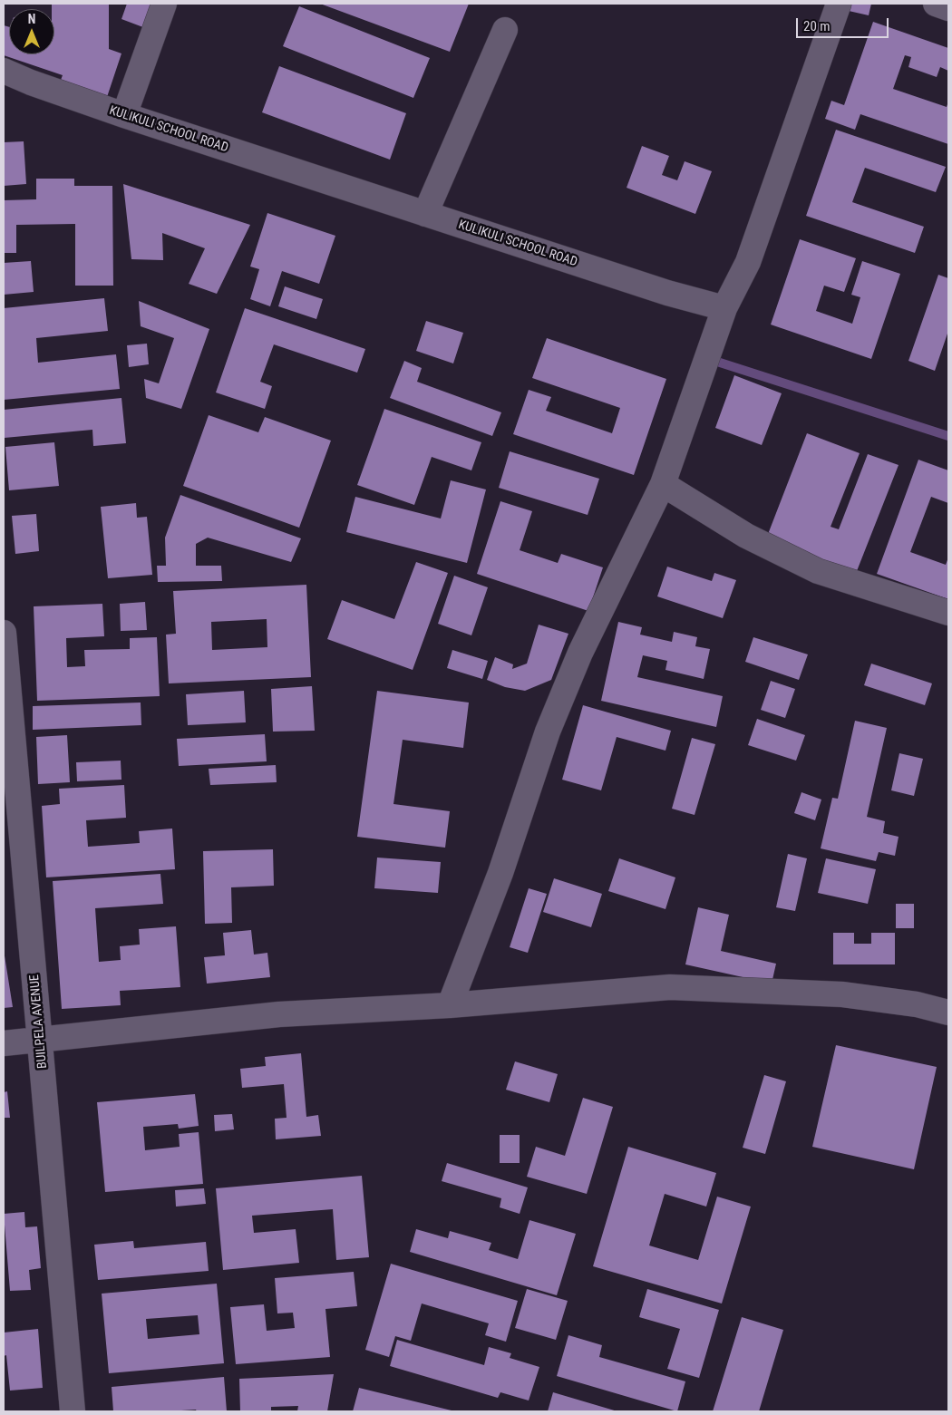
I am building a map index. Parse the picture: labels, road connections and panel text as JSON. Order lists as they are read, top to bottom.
{
  "streets": {
    "street": ["KULIKULI SCHOOL ROAD", "BUILPELA AVENUE"]
  },
  "scale_bar": "20 m",
  "north": "top"
}
